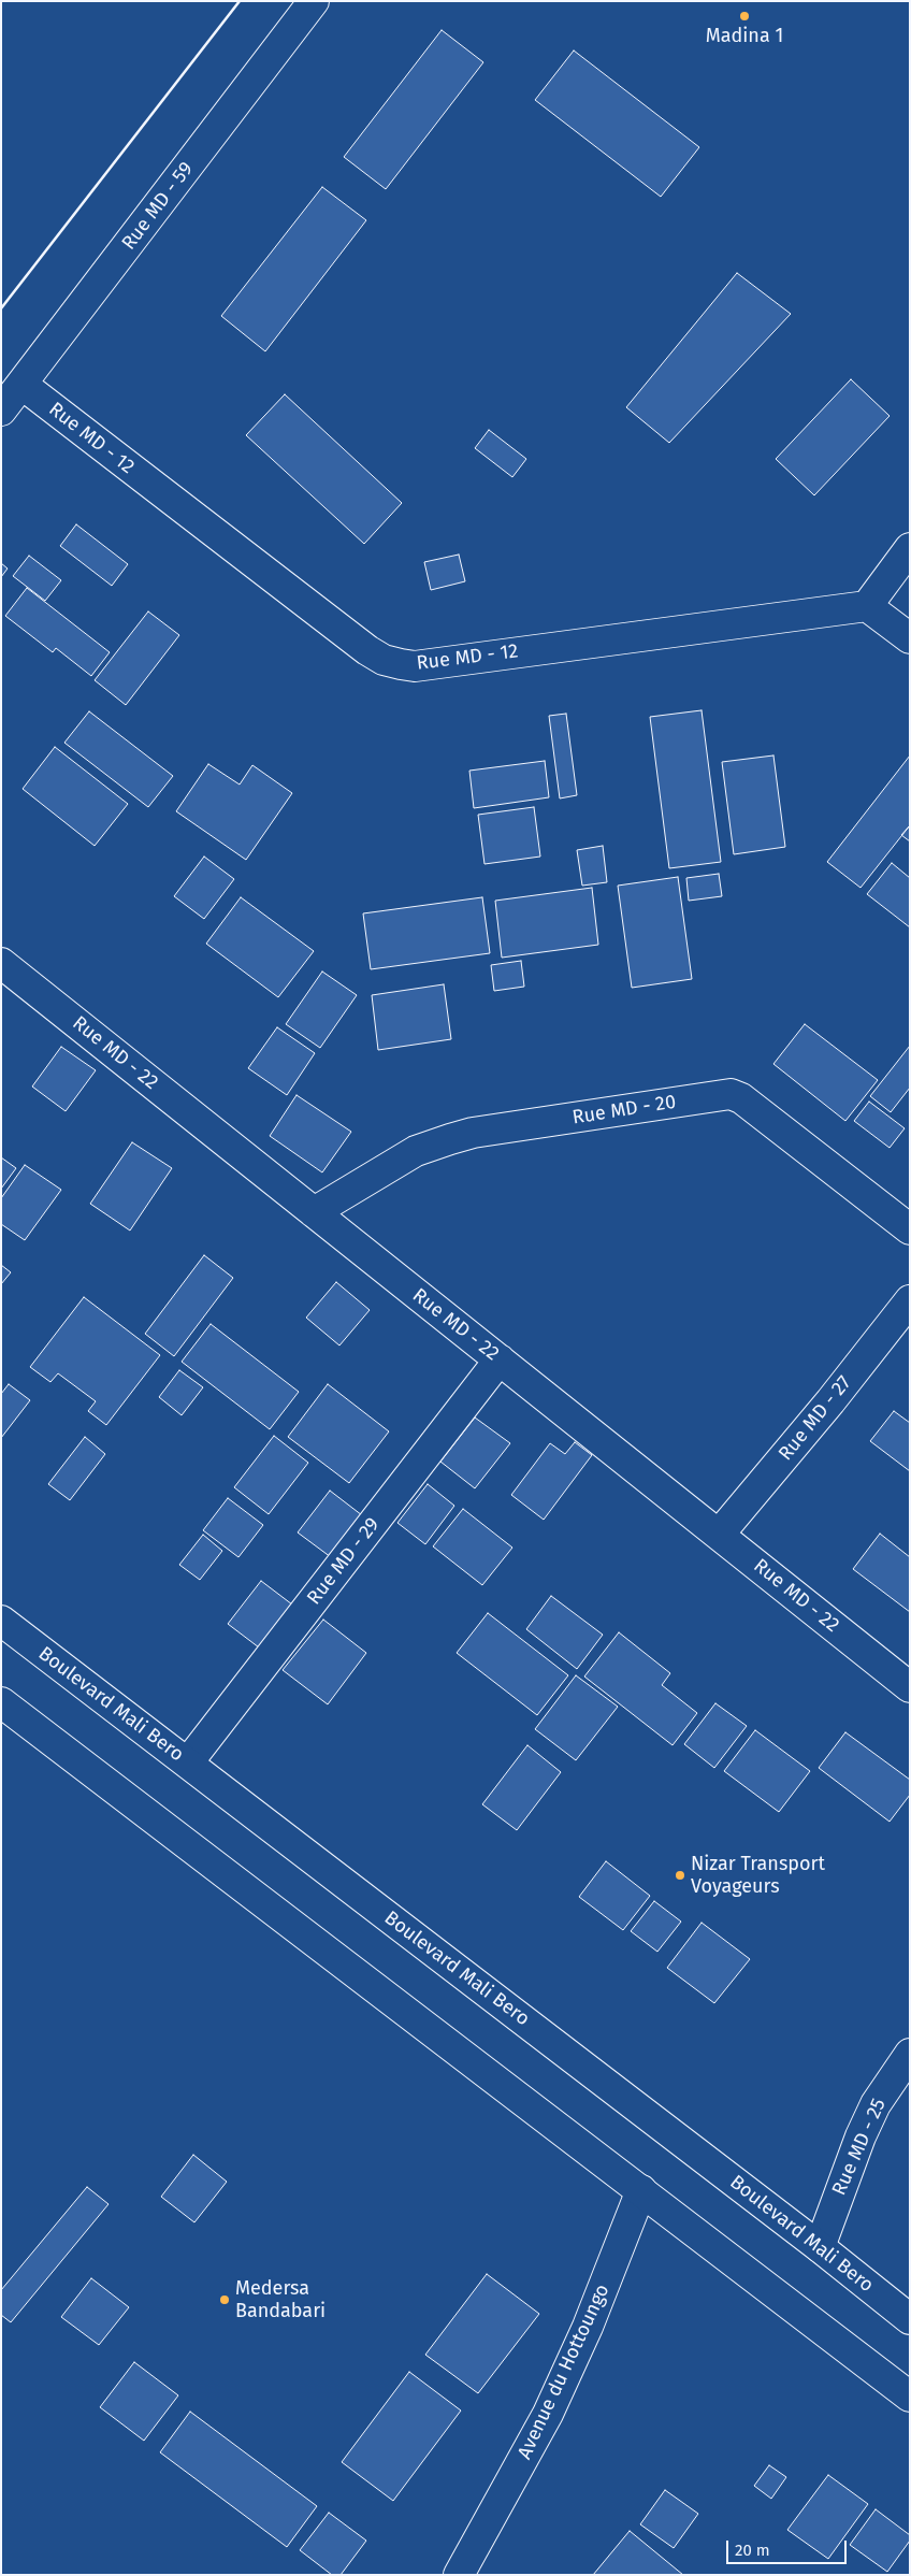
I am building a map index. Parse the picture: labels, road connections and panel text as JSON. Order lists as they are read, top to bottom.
{
  "streets": {
    "street": [
      "Rue MD - 59",
      "Rue MD - 12",
      "Rue MD - 22",
      "Rue MD - 20",
      "Rue MD - 27",
      "Rue MD - 29",
      "Boulevard Mali Bero",
      "Rue MD - 25",
      "Avenue du Hottoungo"
    ]
  },
  "crossings": [
    ["Rue MD - 59", "Rue MD - 12"],
    ["Rue MD - 22", "Rue MD - 20"],
    ["Rue MD - 22", "Rue MD - 27"],
    ["Rue MD - 22", "Rue MD - 29"],
    ["Rue MD - 29", "Boulevard Mali Bero"],
    ["Boulevard Mali Bero", "Rue MD - 25"]
  ],
  "places": ["Madina 1", "Nizar Transport Voyageurs", "Medersa Bandabari"],
  "scale_bar": "20 m"
}
